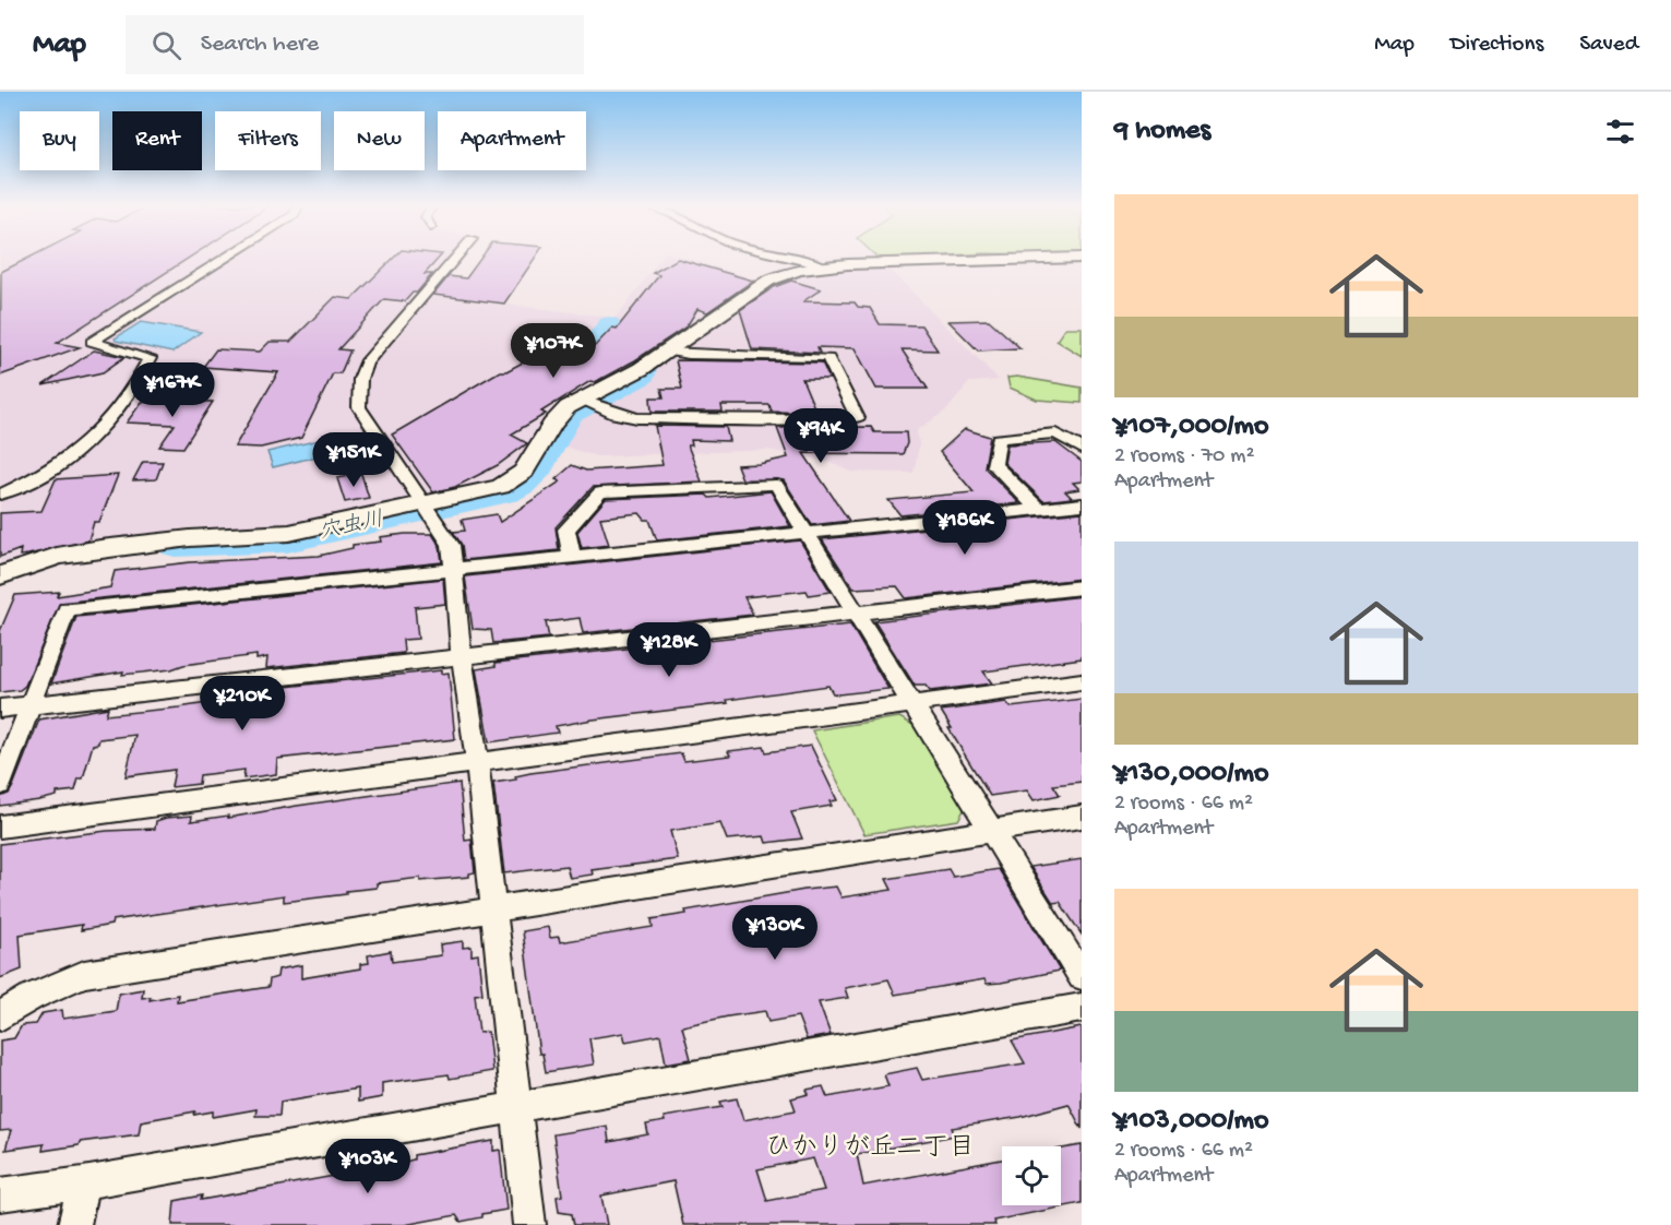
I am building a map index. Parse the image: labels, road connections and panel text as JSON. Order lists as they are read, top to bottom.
{
  "districts": ["ひかりが丘二丁目"],
  "water": ["穴虫川"],
  "page": {
    "header": "Map",
    "search": "Search here",
    "nav": ["Map", "Directions", "Saved"],
    "heading": "9 homes",
    "chip": [
      "Buy",
      "Rent",
      "Filters",
      "New",
      "Apartment"
    ],
    "list": [
      {
        "name": "¥107,000/mo",
        "note": "2 rooms · 70 m² · Apartment"
      },
      {
        "name": "¥130,000/mo",
        "note": "2 rooms · 66 m² · Apartment"
      },
      {
        "name": "¥103,000/mo",
        "note": "2 rooms · 66 m² · Apartment"
      }
    ],
    "price": [
      "¥107K",
      "¥167K",
      "¥94K",
      "¥151K",
      "¥186K",
      "¥128K",
      "¥210K",
      "¥130K",
      "¥103K"
    ]
  }
}
